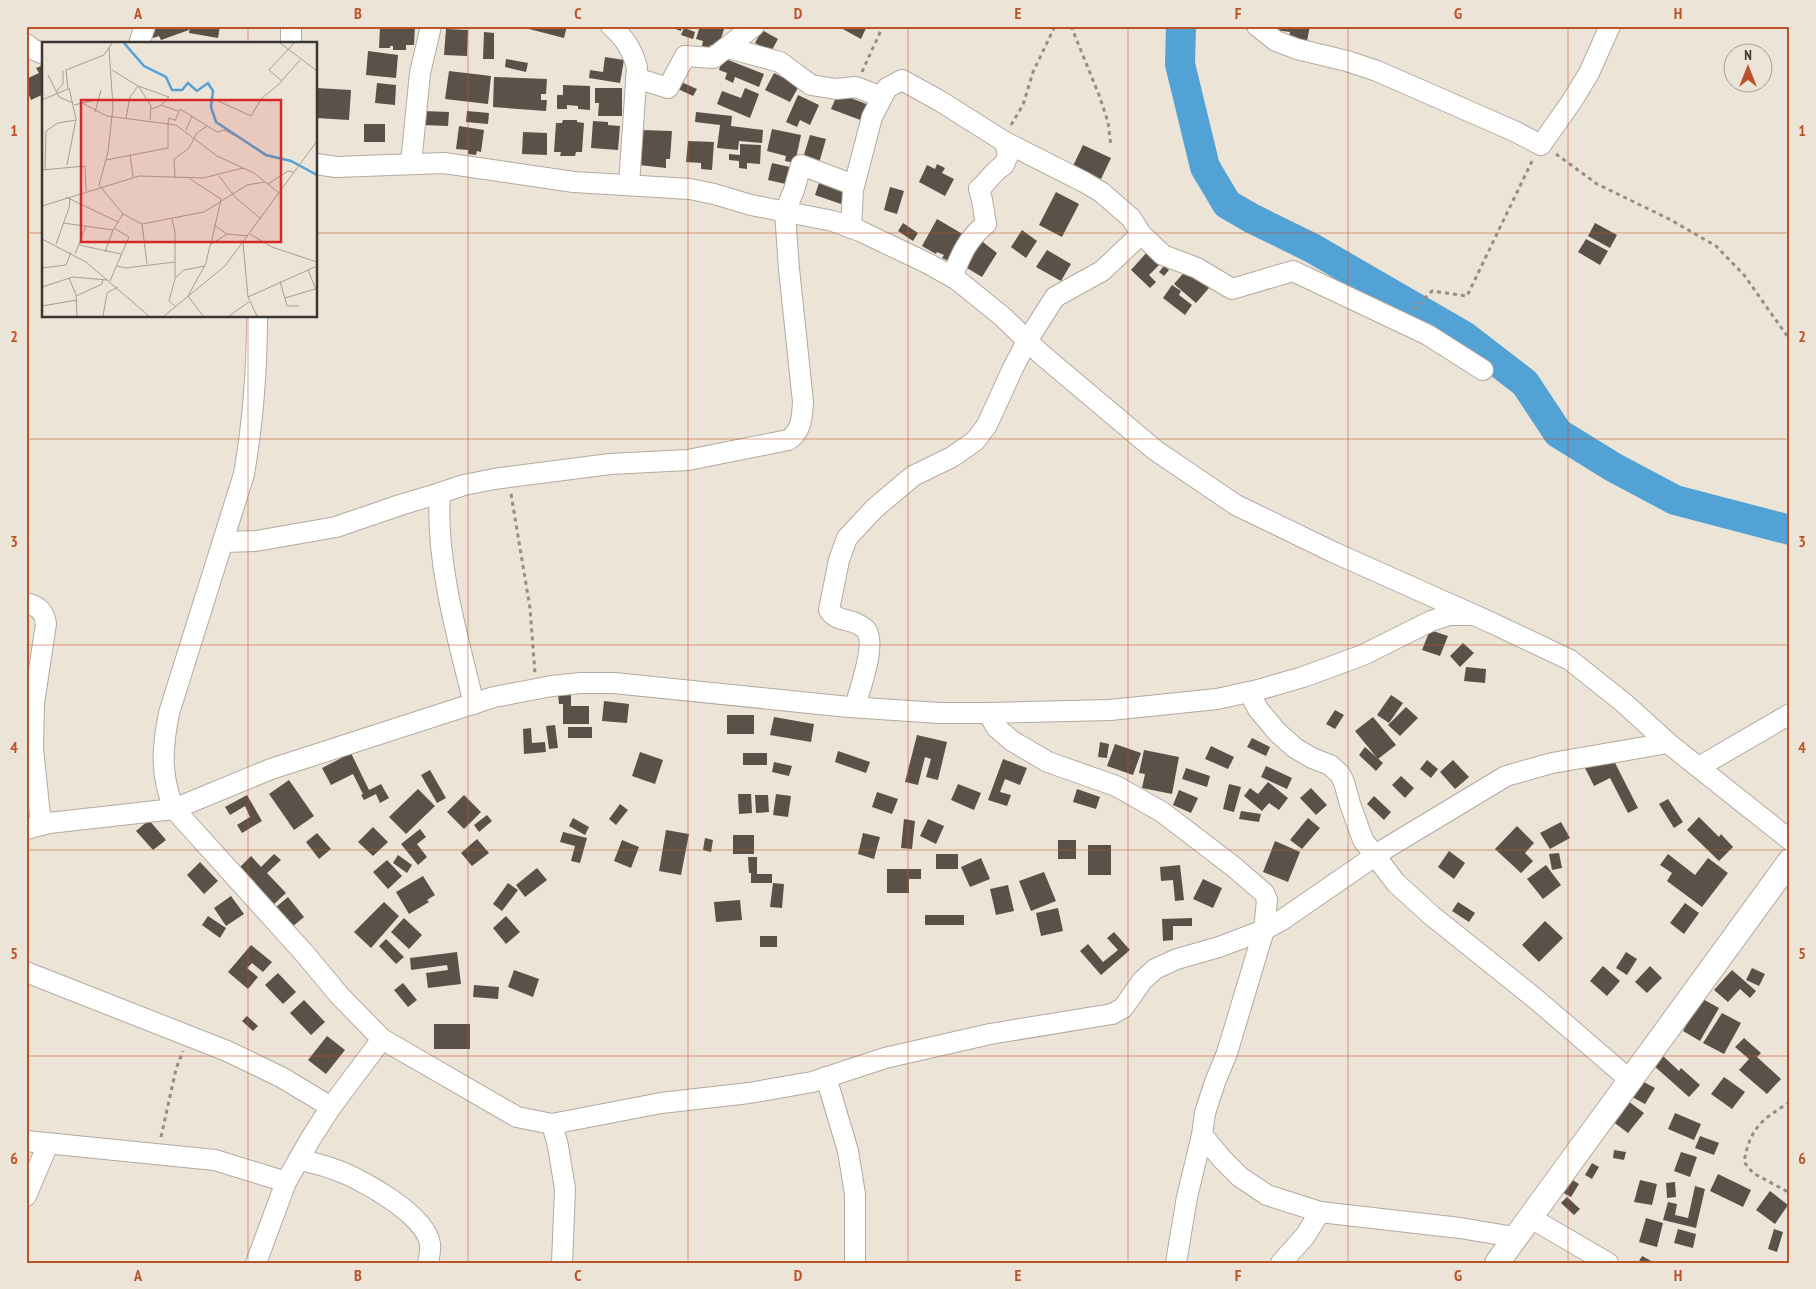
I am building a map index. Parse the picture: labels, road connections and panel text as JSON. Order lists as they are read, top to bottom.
{
  "north": "top",
  "grid": {
    "columns": [
      "A",
      "B",
      "C",
      "D",
      "E",
      "F",
      "G",
      "H"
    ],
    "rows": [
      "1",
      "2",
      "3",
      "4",
      "5",
      "6"
    ]
  }
}
